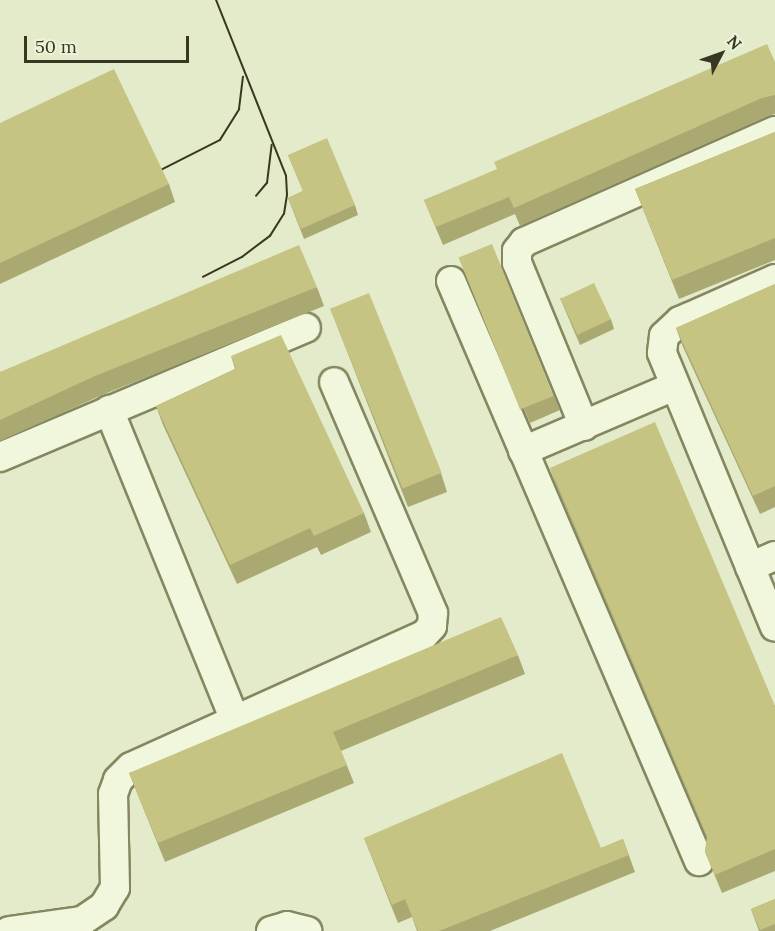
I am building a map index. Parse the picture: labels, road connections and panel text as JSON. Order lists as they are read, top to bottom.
{
  "scale_bar": "50 m",
  "north": "top right"
}
